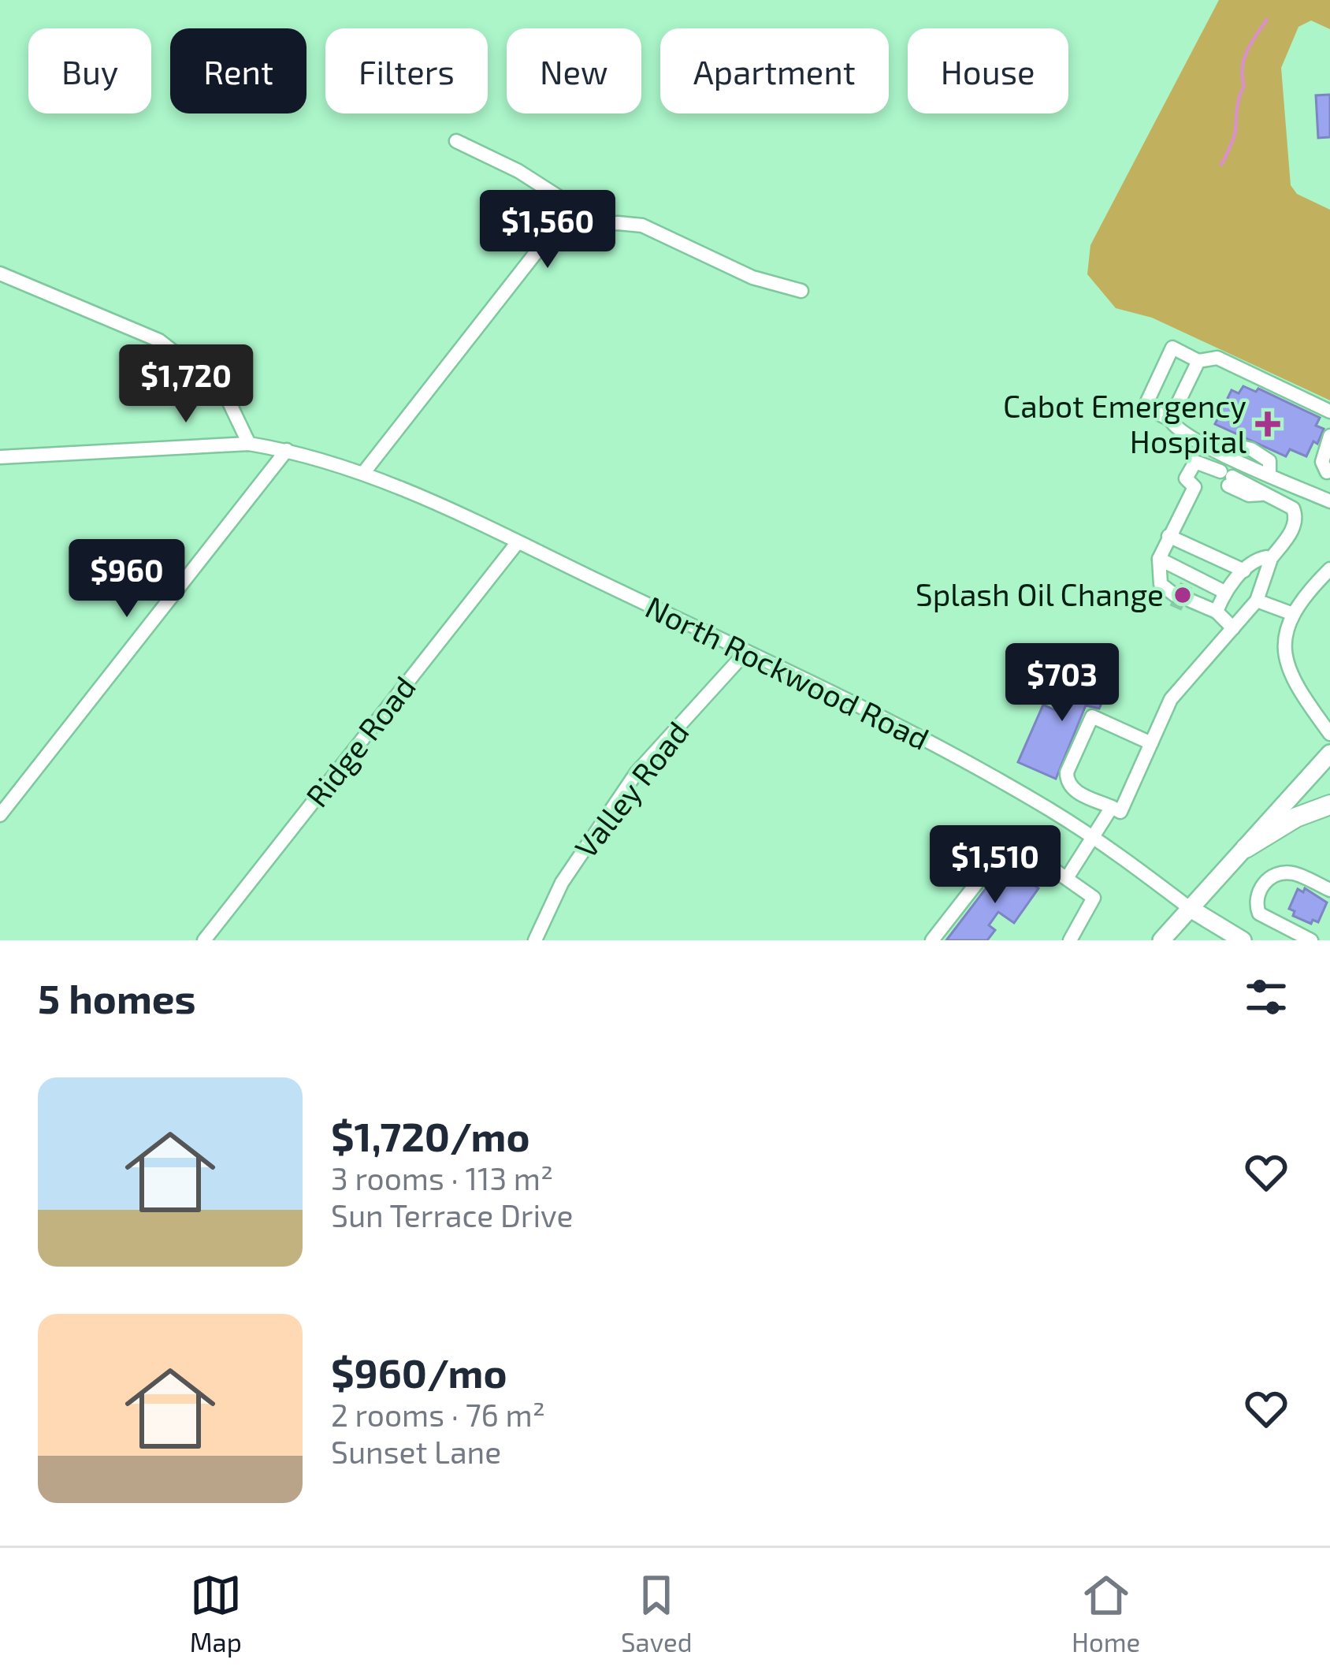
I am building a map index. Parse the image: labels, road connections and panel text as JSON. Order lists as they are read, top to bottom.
{
  "streets": {
    "street": ["North Rockwood Road", "Ridge Road", "Valley Road"]
  },
  "crossings": [
    ["North Rockwood Road", "Ridge Road"],
    ["North Rockwood Road", "Valley Road"]
  ],
  "places": {
    "health": ["Cabot Emergency Hospital"],
    "other": ["Splash Oil Change"]
  },
  "page": {
    "chip": [
      "Buy",
      "Rent",
      "Filters",
      "New",
      "Apartment",
      "House"
    ],
    "price": [
      "$1,560",
      "$1,720",
      "$960",
      "$703",
      "$1,510"
    ],
    "heading": "5 homes",
    "list": [
      {
        "name": "$1,720/mo",
        "note": "3 rooms · 113 m² · Sun Terrace Drive"
      },
      {
        "name": "$960/mo",
        "note": "2 rooms · 76 m² · Sunset Lane"
      }
    ],
    "tabs": ["Map", "Saved", "Home"]
  }
}
